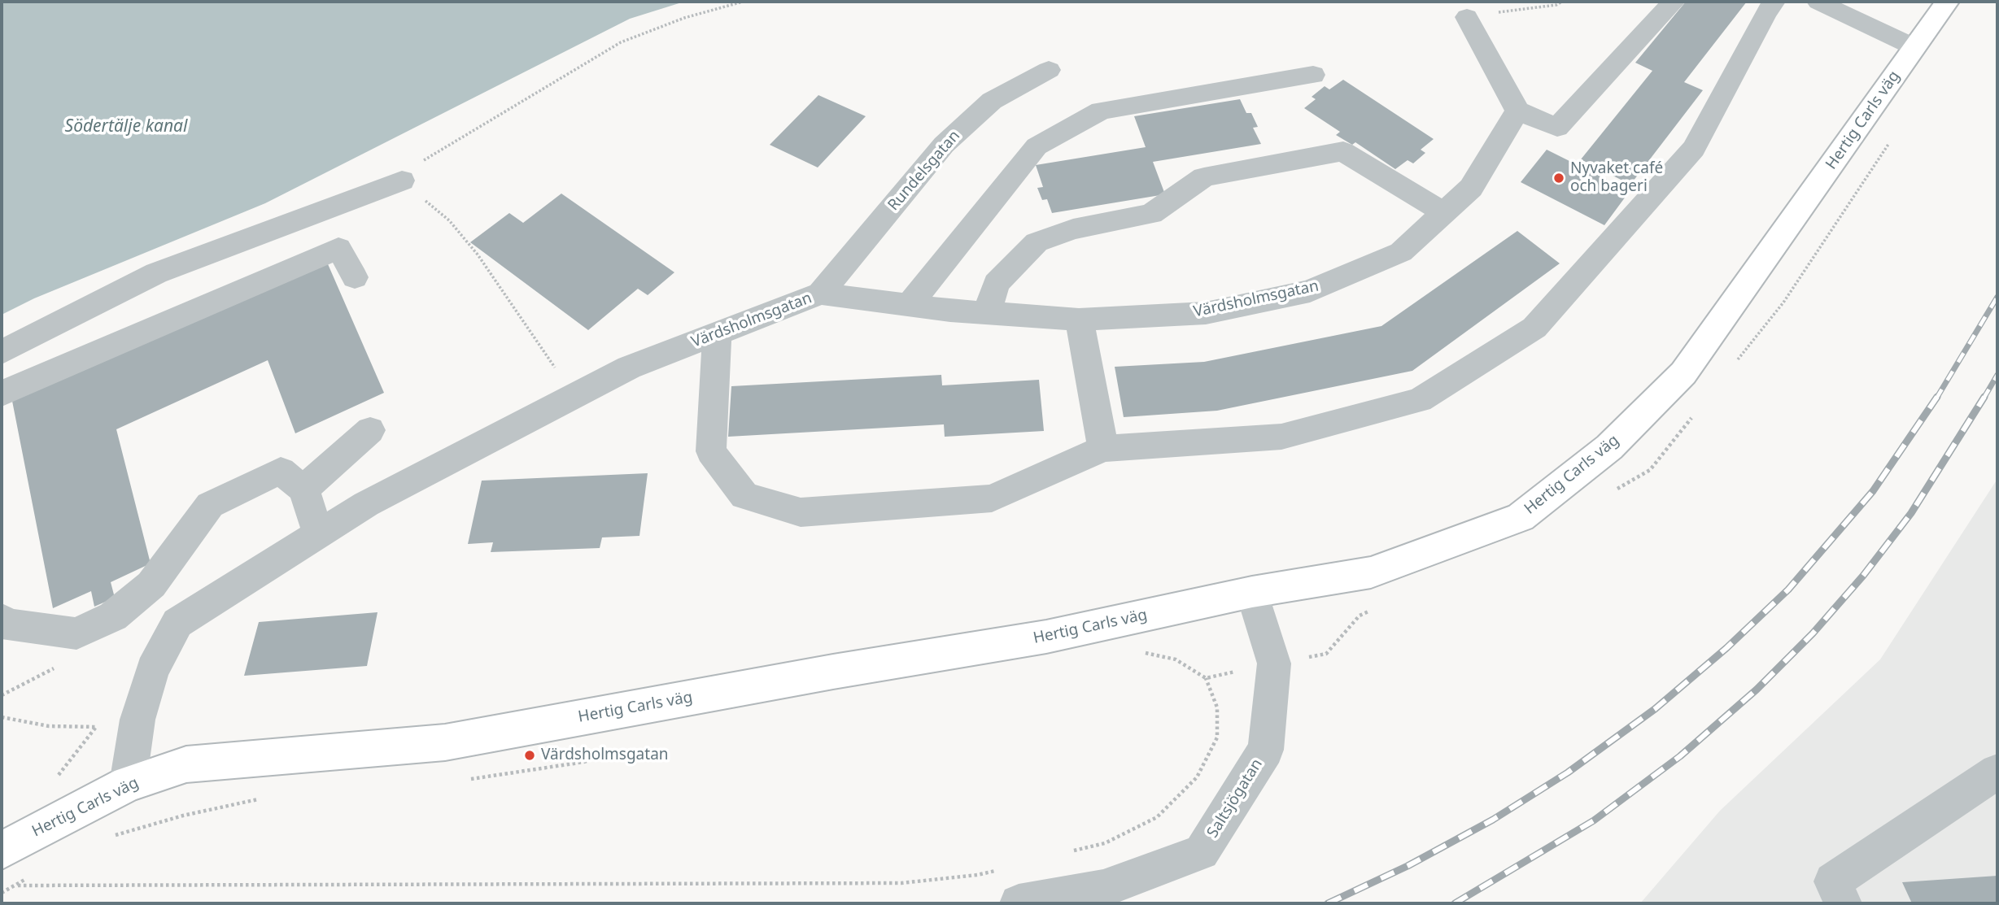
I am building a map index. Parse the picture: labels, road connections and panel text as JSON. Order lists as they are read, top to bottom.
{
  "streets": {
    "main road": ["Hertig Carls väg"],
    "street": ["Rundelsgatan", "Värdsholmsgatan", "Saltsjögatan"]
  },
  "crossings": [
    ["Hertig Carls väg", "Värdsholmsgatan"],
    ["Hertig Carls väg", "Saltsjögatan"],
    ["Rundelsgatan", "Värdsholmsgatan"]
  ],
  "water": ["Södertälje kanal"],
  "places": ["Nyvaket café och bageri", "Värdsholmsgatan"]
}
